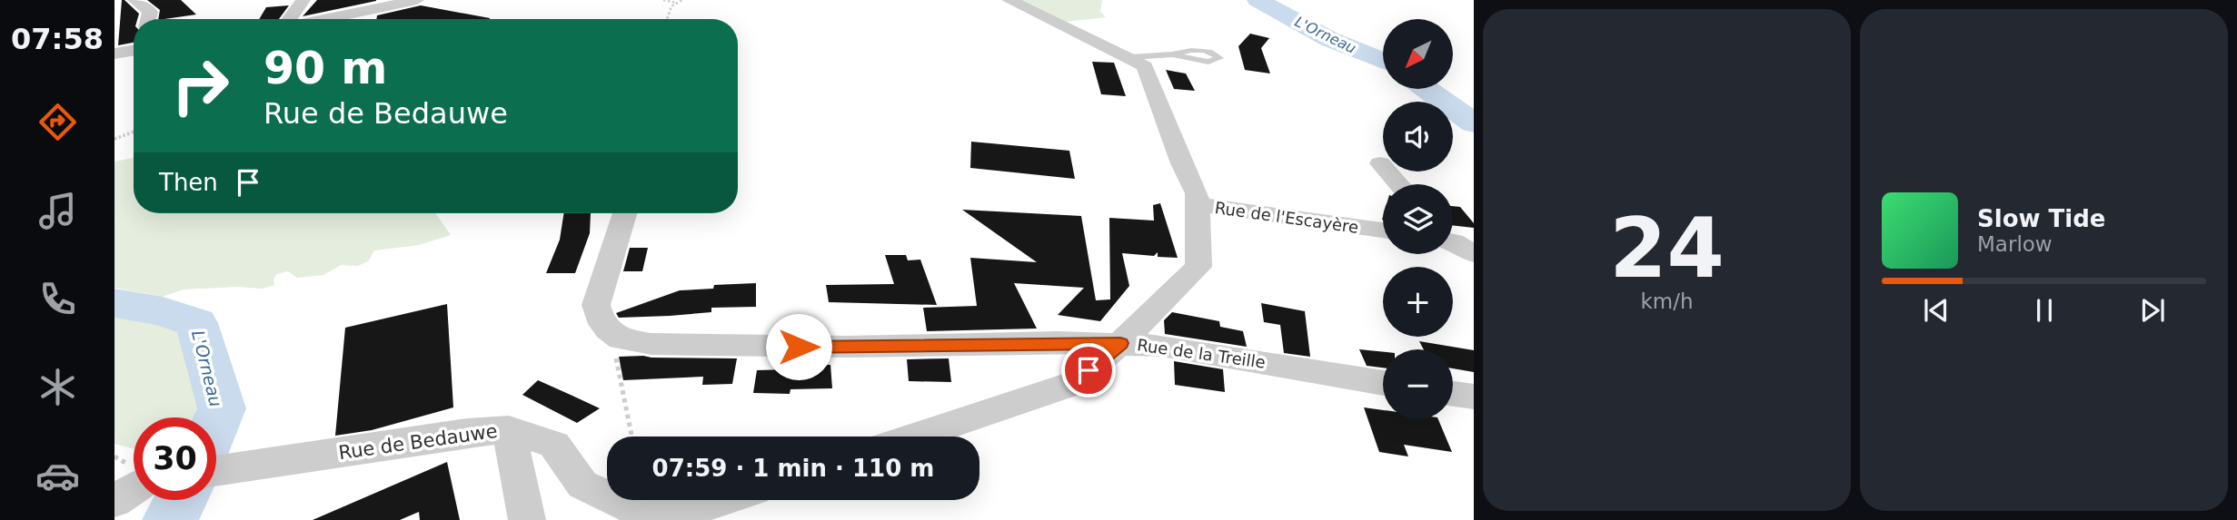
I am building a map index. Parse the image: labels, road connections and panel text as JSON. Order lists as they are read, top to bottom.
{
  "streets": {
    "street": ["Rue de l'Escayère", "Rue de la Treille", "Rue de Bedauwe"]
  },
  "crossings": [
    ["Rue de l'Escayère", "Rue de la Treille"]
  ],
  "water": ["L'Orneau"],
  "north": "bottom left",
  "page": {
    "tabs": "07:58",
    "tile": ["24", "km/h"],
    "map_buttons": ["+", "−"],
    "turn": ["90 m", "Rue de Bedauwe"],
    "then": "Then",
    "song": ["Slow Tide", "Marlow"],
    "limit": "30",
    "trip": "07:59 · 1 min · 110 m"
  }
}
